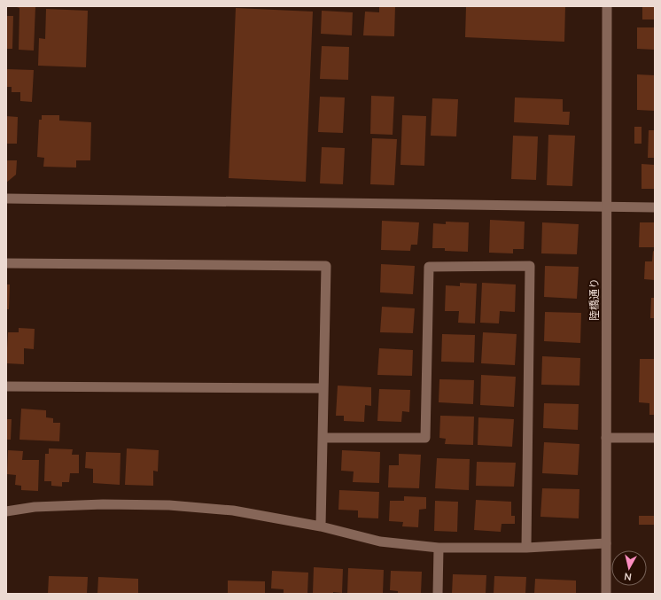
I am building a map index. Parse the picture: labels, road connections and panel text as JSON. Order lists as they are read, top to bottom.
{
  "streets": {
    "street": ["陸橋通り"]
  },
  "north": "bottom"
}
